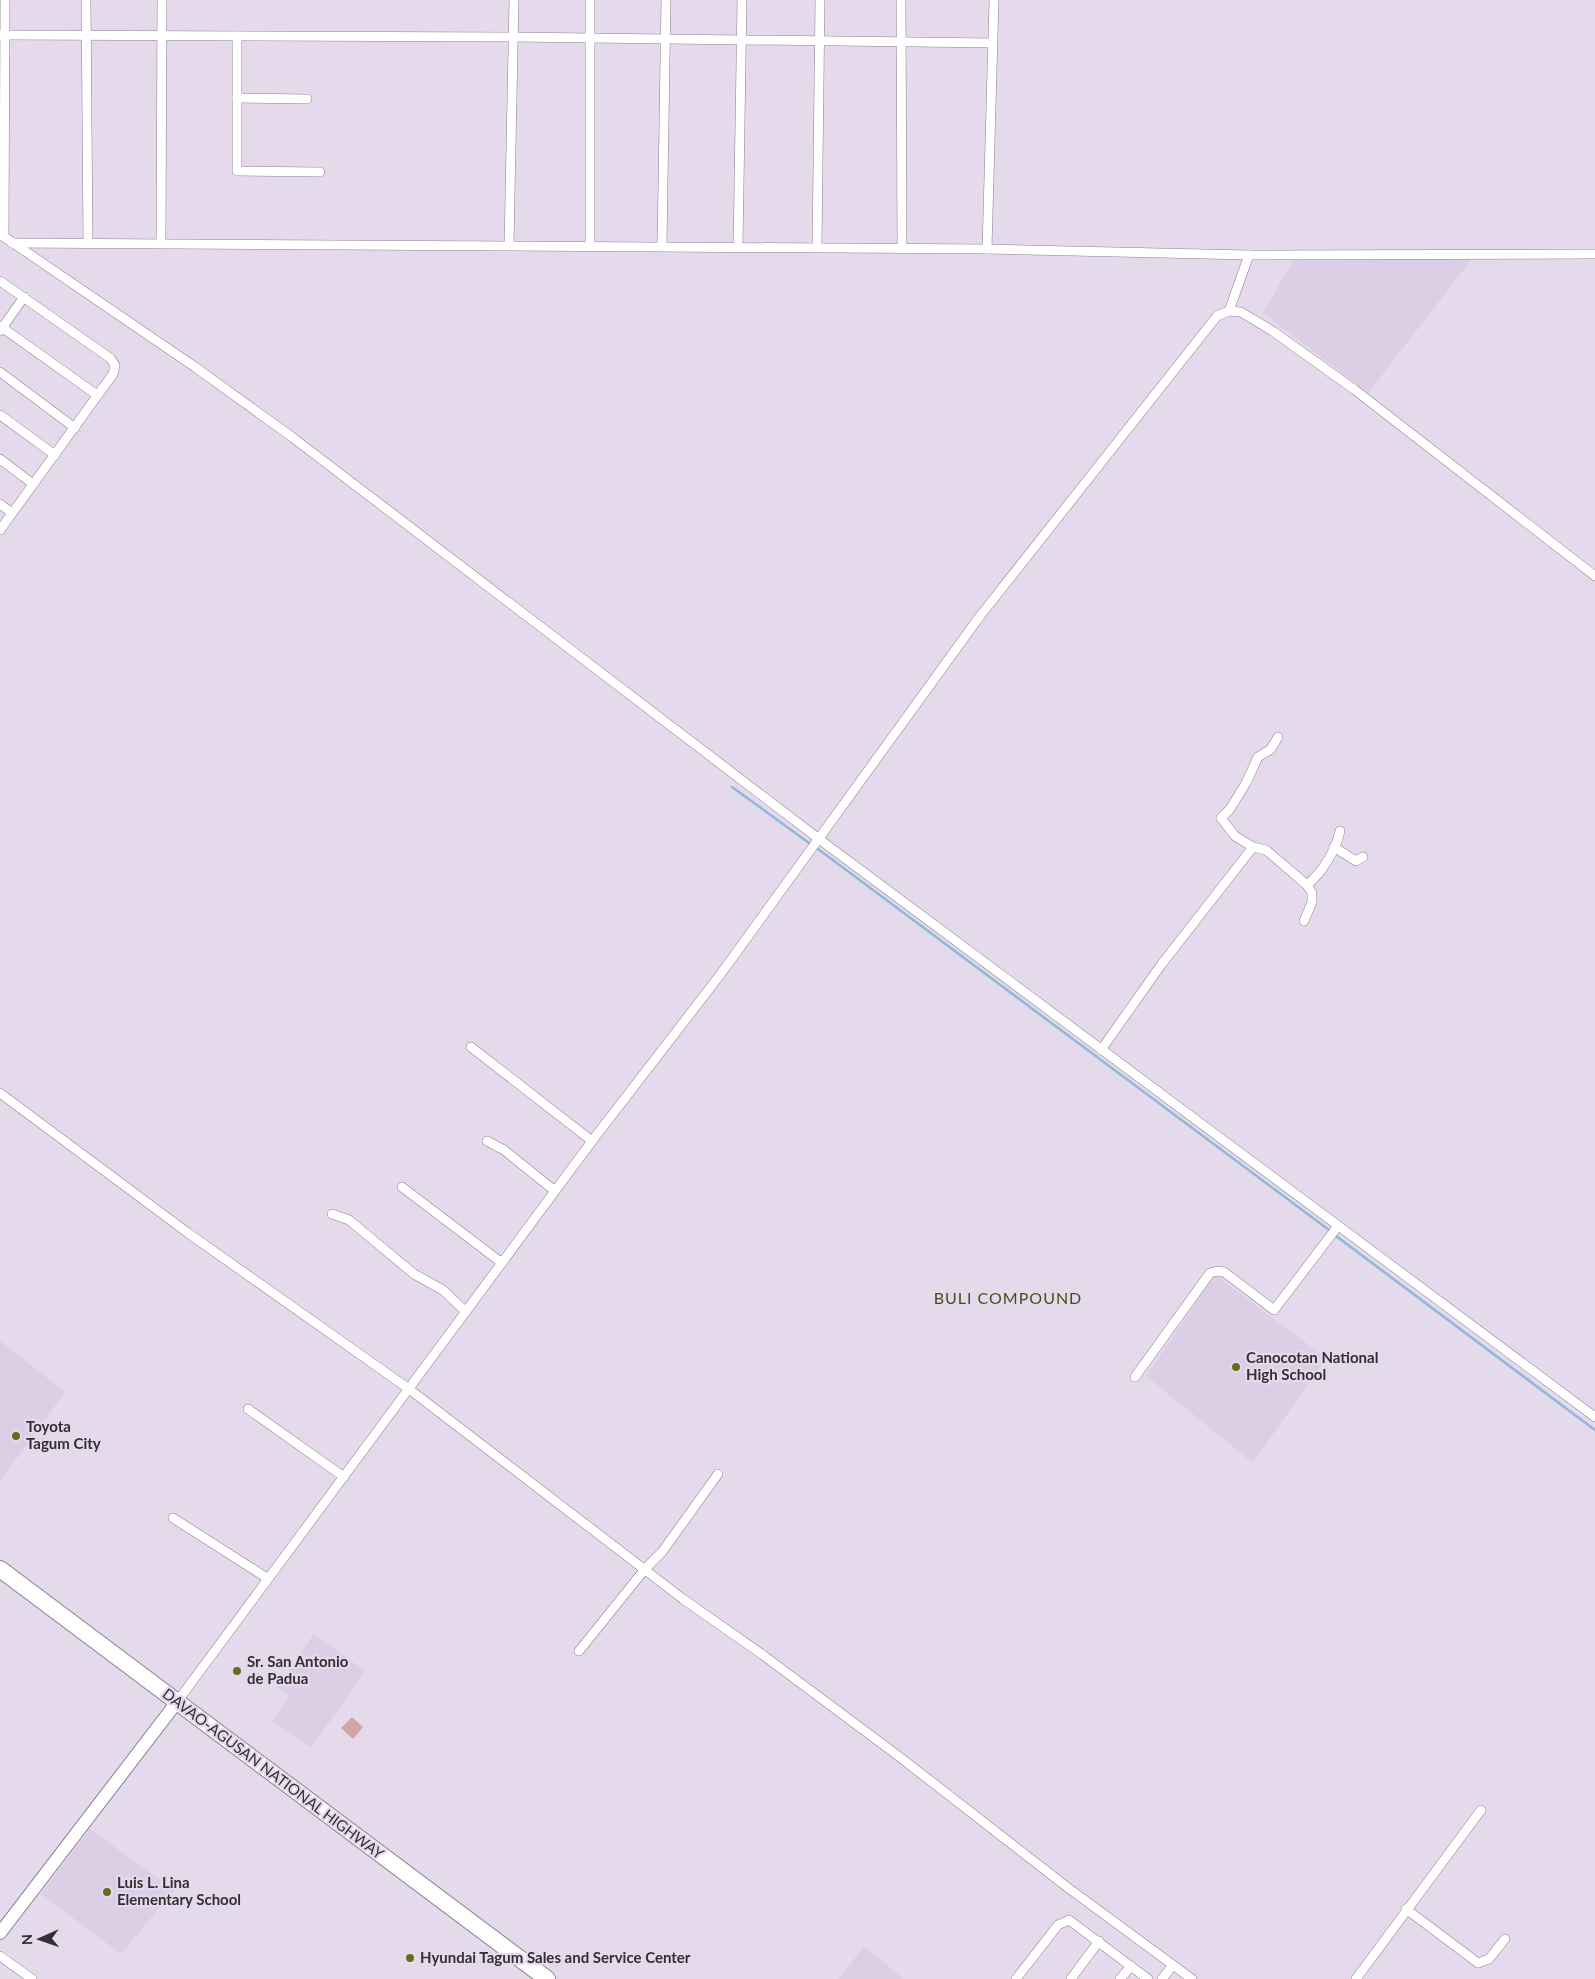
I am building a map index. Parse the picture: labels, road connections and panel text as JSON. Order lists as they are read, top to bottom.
{
  "streets": {
    "highway": ["DAVAO-AGUSAN NATIONAL HIGHWAY"]
  },
  "districts": ["BULI COMPOUND"],
  "places": [
    "Canocotan National High School",
    "Toyota Tagum City",
    "Sr. San Antonio de Padua",
    "Luis L. Lina Elementary School",
    "Hyundai Tagum Sales and Service Center"
  ],
  "north": "left"
}
